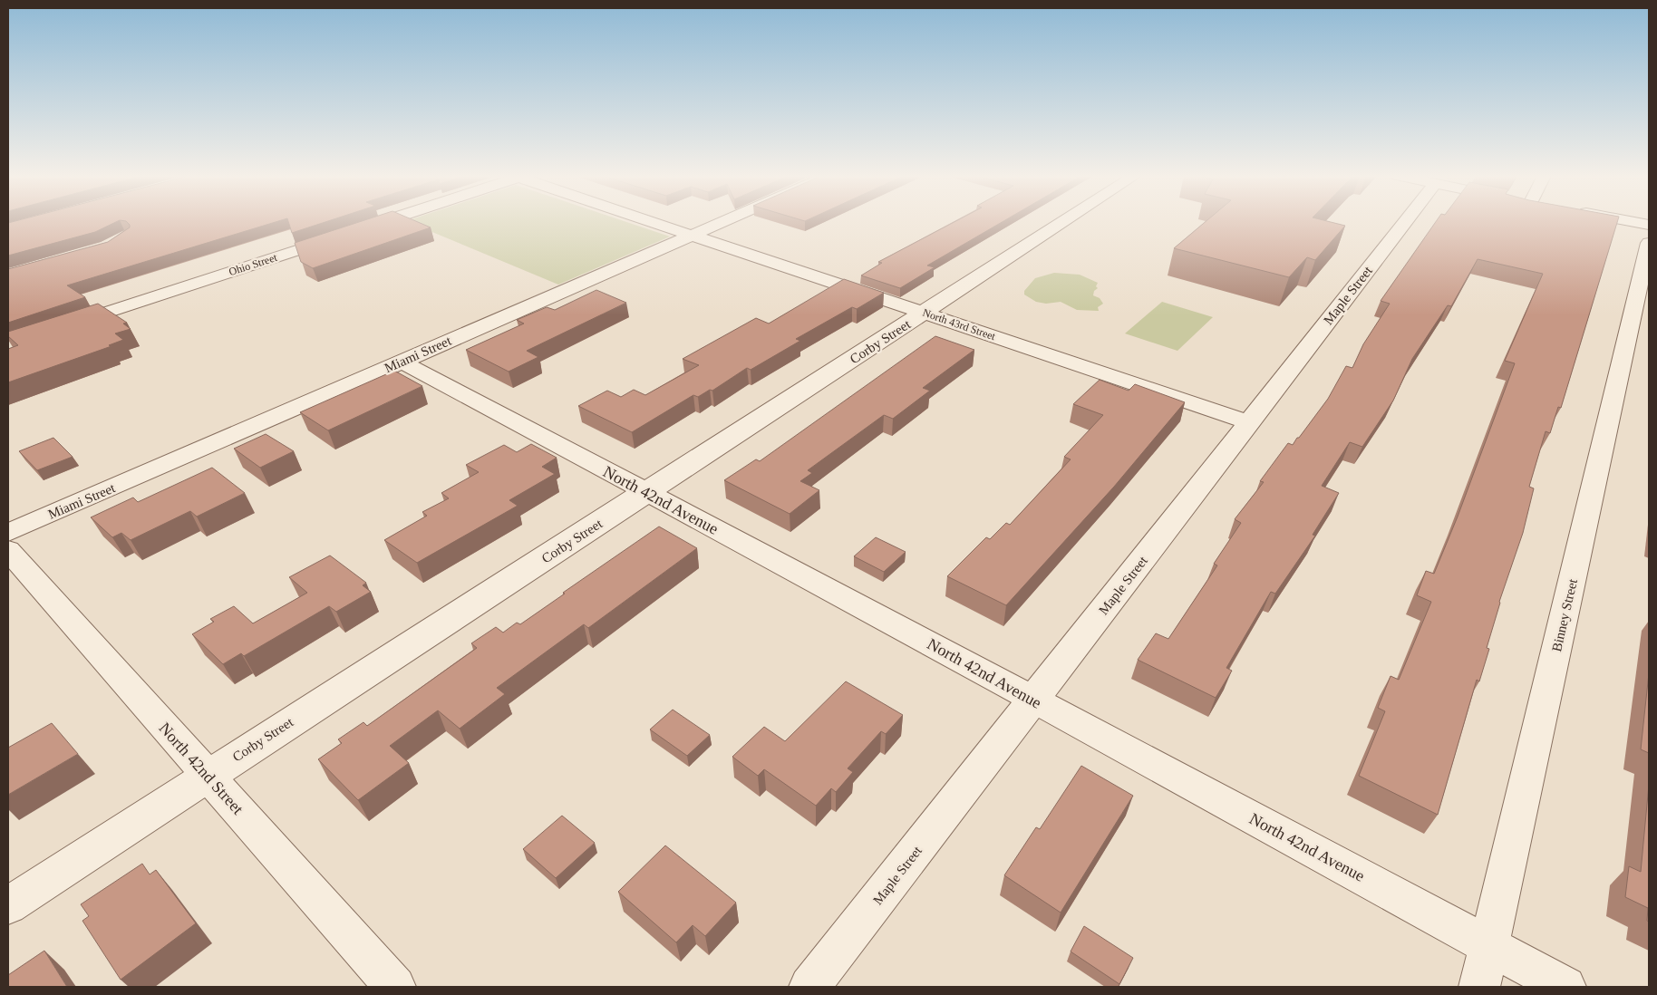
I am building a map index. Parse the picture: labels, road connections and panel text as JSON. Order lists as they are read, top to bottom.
{
  "streets": {
    "street": [
      "Ohio Street",
      "Maple Street",
      "North 43rd Street",
      "Corby Street",
      "Miami Street",
      "North 42nd Avenue",
      "Binney Street",
      "North 42nd Street"
    ]
  },
  "crossings": [
    ["Maple Street", "North 43rd Street"],
    ["Maple Street", "North 42nd Avenue"],
    ["North 43rd Street", "Corby Street"],
    ["North 43rd Street", "Miami Street"],
    ["Corby Street", "North 42nd Avenue"],
    ["Corby Street", "North 42nd Street"],
    ["Miami Street", "North 42nd Avenue"],
    ["North 42nd Avenue", "Binney Street"]
  ]
}
